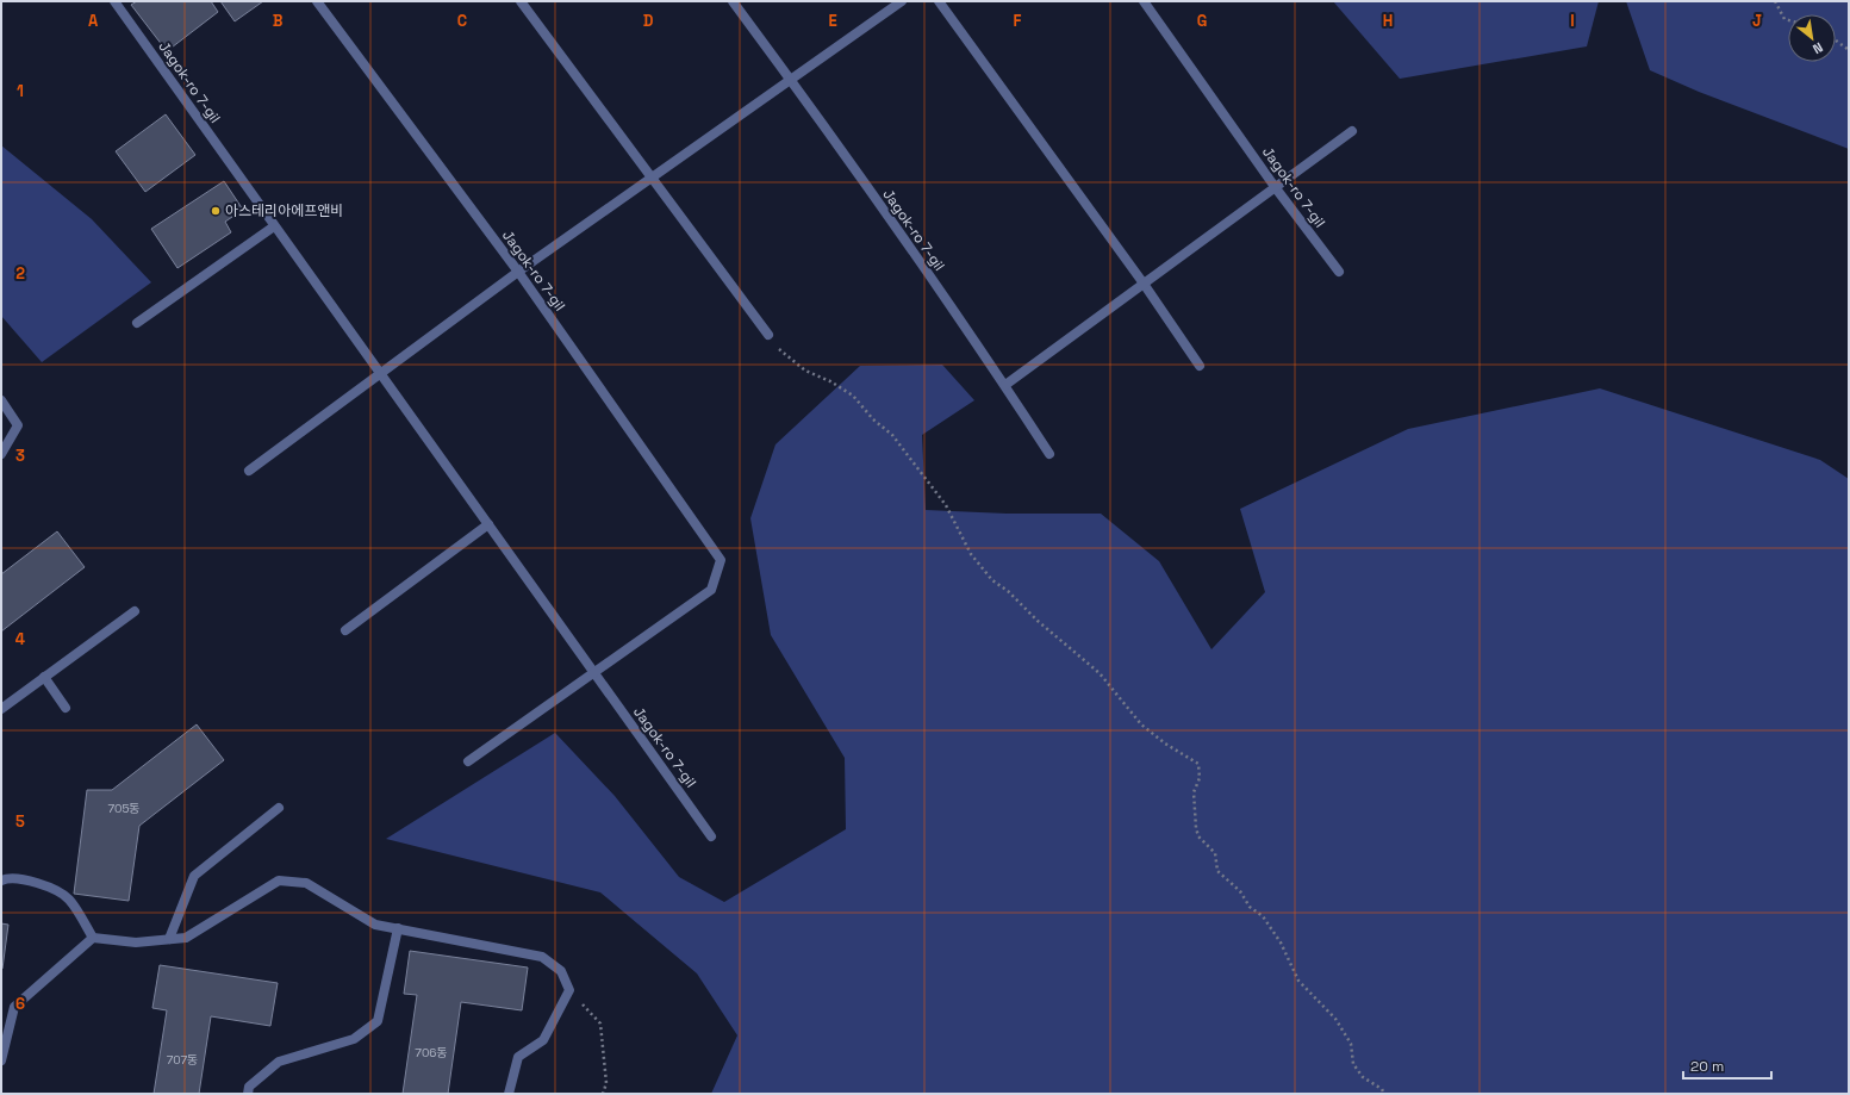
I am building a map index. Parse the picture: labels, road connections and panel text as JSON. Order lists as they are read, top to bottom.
{
  "streets": {
    "street": ["Jagok-ro 7-gil"]
  },
  "places": ["아스테리아에프앤비"],
  "house_numbers": ["705동", "706동", "707동"],
  "scale_bar": "20 m",
  "north": "bottom right",
  "grid": {
    "columns": [
      "A",
      "B",
      "C",
      "D",
      "E",
      "F",
      "G",
      "H",
      "I",
      "J"
    ],
    "rows": [
      "1",
      "2",
      "3",
      "4",
      "5",
      "6"
    ]
  }
}
